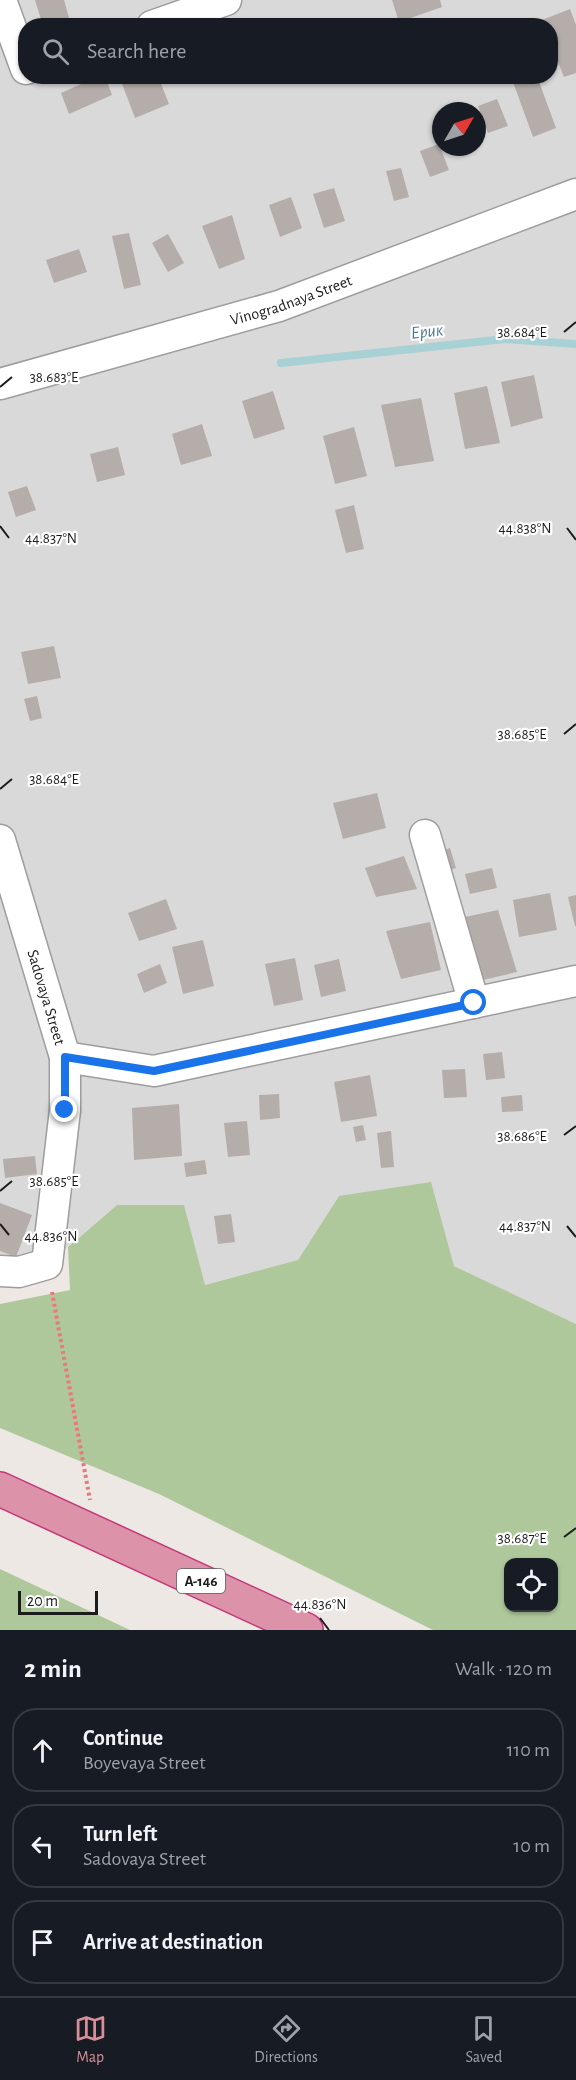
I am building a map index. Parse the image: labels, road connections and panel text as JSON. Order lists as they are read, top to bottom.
{
  "streets": {
    "highway": ["А-146"],
    "street": ["Vinogradnaya Street", "Sadovaya Street"]
  },
  "water": ["Ерик"],
  "scale_bar": "20 m",
  "north": "top right",
  "page": {
    "search": "Search here",
    "scale": "20 m",
    "heading": ["2 min", "Walk · 120 m"],
    "list": [
      ["Continue", "Boyevaya Street", "110 m"],
      ["Turn left", "Sadovaya Street", "10 m"],
      "Arrive at destination"
    ],
    "nav": ["Map", "Directions", "Saved"]
  },
  "coordinates": [
    "38.684°E",
    "38.683°E",
    "44.838°N",
    "44.837°N",
    "38.685°E",
    "38.686°E",
    "44.836°N",
    "38.687°E"
  ]
}
